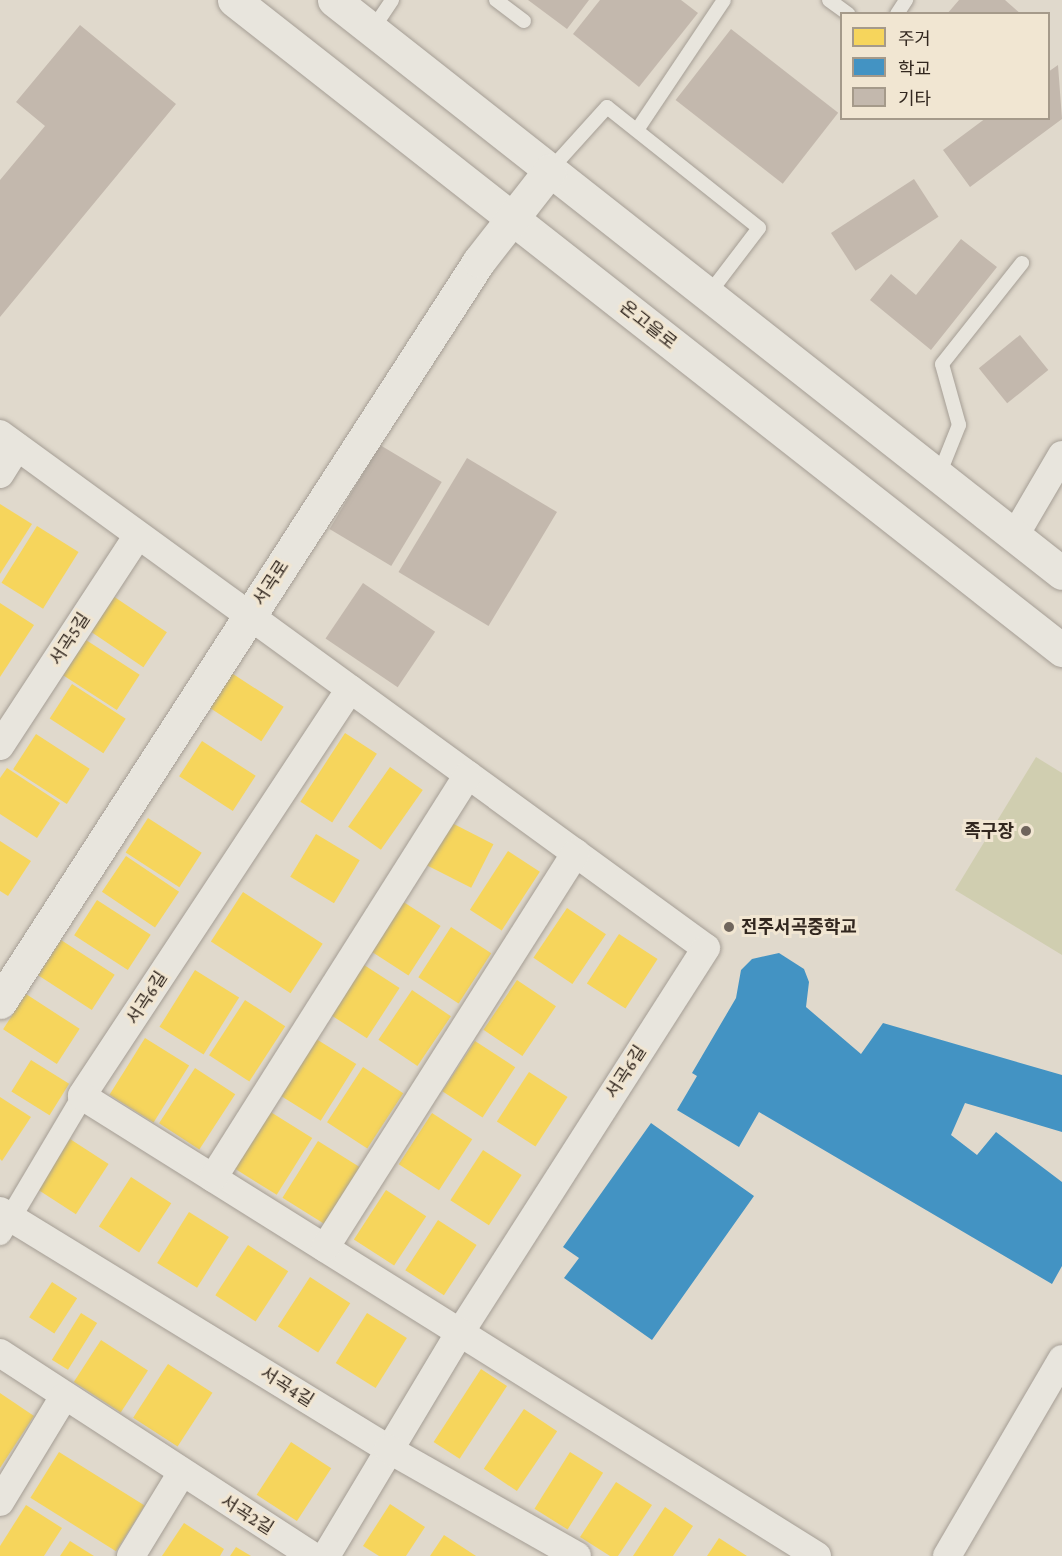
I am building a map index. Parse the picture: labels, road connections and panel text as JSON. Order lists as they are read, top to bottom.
{
  "streets": {
    "street": [
      "온고을로",
      "서곡로",
      "서곡5길",
      "서곡6길",
      "서곡4길",
      "서곡2길"
    ]
  },
  "crossings": [
    ["온고을로", "서곡로"],
    ["서곡로", "서곡6길"],
    ["서곡6길", "서곡4길"]
  ],
  "places": ["족구장", "전주서곡중학교"],
  "legend": ["주거", "학교", "기타"]
}
